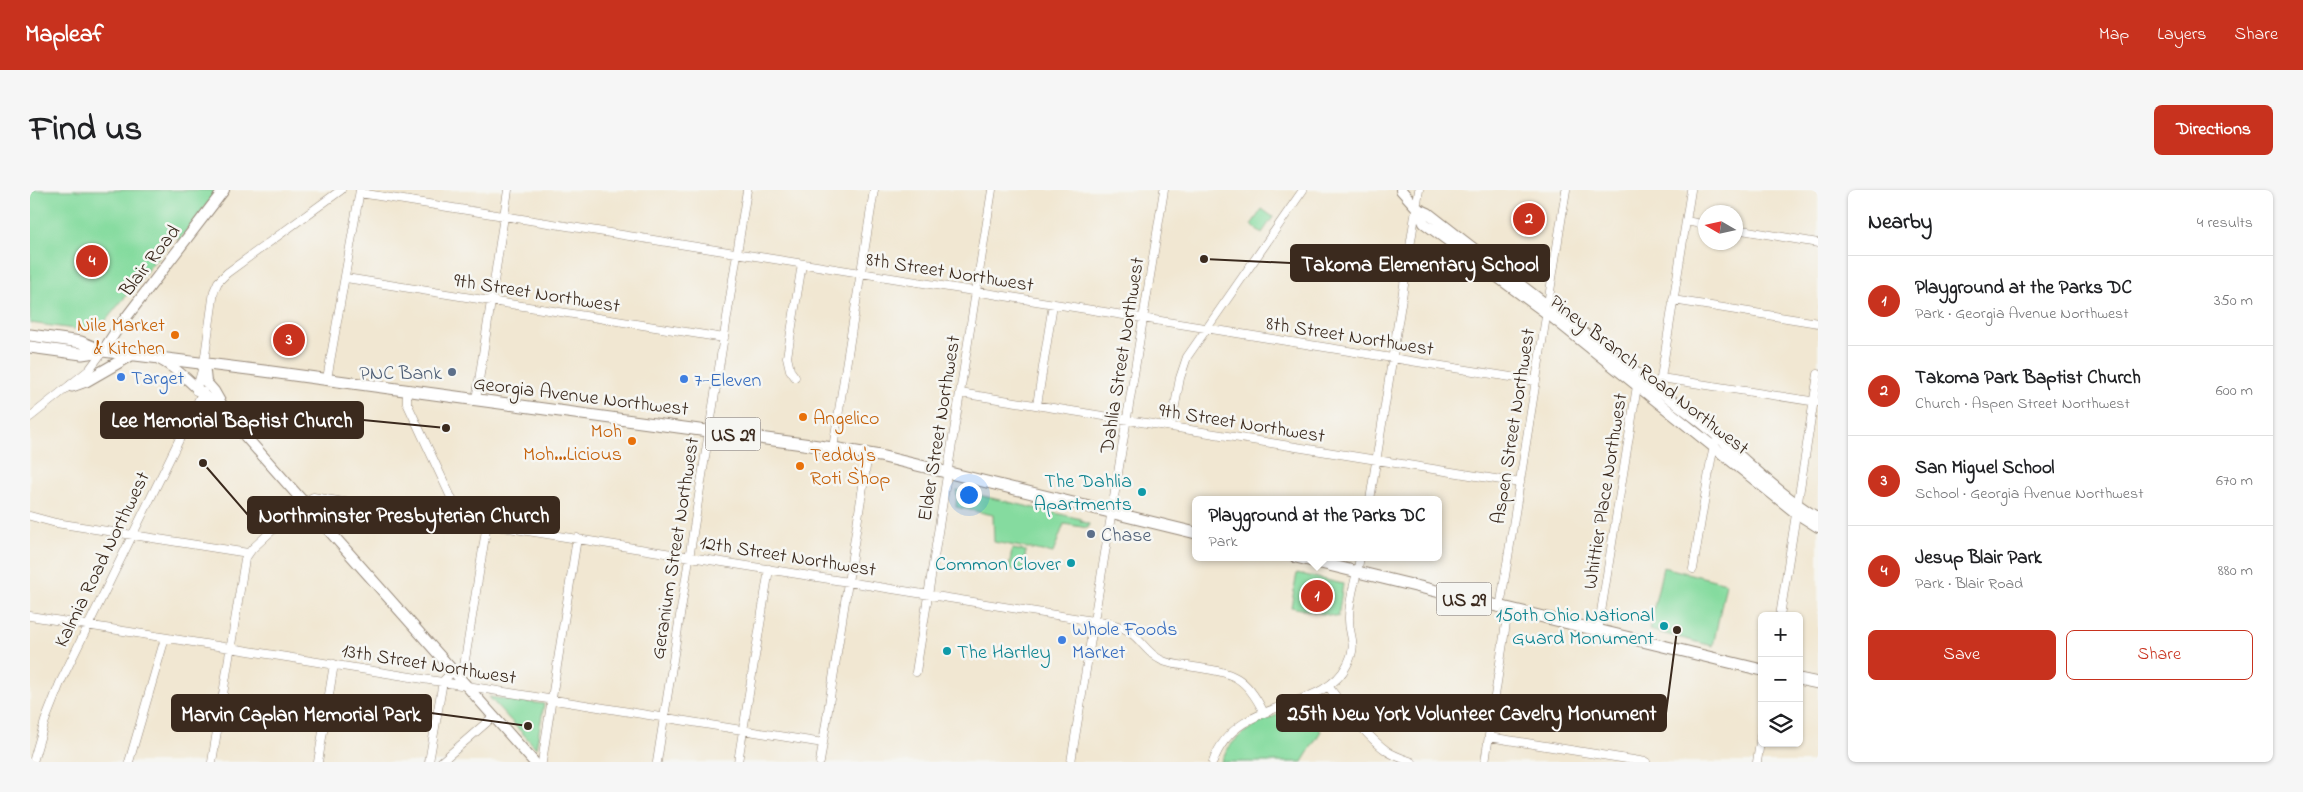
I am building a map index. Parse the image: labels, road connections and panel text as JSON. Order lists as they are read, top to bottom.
{
  "streets": {
    "highway": ["Georgia Avenue Northwest", "US 29"],
    "main road": ["Blair Road", "Piney Branch Road Northwest", "Kalmia Road Northwest"],
    "street": [
      "8th Street Northwest",
      "9th Street Northwest",
      "Dahlia Street Northwest",
      "Aspen Street Northwest",
      "Elder Street Northwest",
      "Whittier Place Northwest",
      "Geranium Street Northwest",
      "12th Street Northwest",
      "13th Street Northwest"
    ]
  },
  "crossings": [
    ["Blair Road", "Georgia Avenue Northwest"],
    ["Blair Road", "US 29"],
    ["8th Street Northwest", "Dahlia Street Northwest"],
    ["8th Street Northwest", "Aspen Street Northwest"],
    ["8th Street Northwest", "Elder Street Northwest"],
    ["8th Street Northwest", "Geranium Street Northwest"],
    ["9th Street Northwest", "Dahlia Street Northwest"],
    ["9th Street Northwest", "Aspen Street Northwest"],
    ["9th Street Northwest", "Elder Street Northwest"],
    ["9th Street Northwest", "Geranium Street Northwest"],
    ["Dahlia Street Northwest", "Georgia Avenue Northwest"],
    ["Dahlia Street Northwest", "12th Street Northwest"],
    ["Piney Branch Road Northwest", "Aspen Street Northwest"],
    ["Piney Branch Road Northwest", "Whittier Place Northwest"],
    ["Georgia Avenue Northwest", "Elder Street Northwest"],
    ["Georgia Avenue Northwest", "US 29"],
    ["Georgia Avenue Northwest", "Geranium Street Northwest"],
    ["Georgia Avenue Northwest", "Kalmia Road Northwest"],
    ["Aspen Street Northwest", "US 29"],
    ["Elder Street Northwest", "12th Street Northwest"],
    ["US 29", "Whittier Place Northwest"],
    ["Geranium Street Northwest", "12th Street Northwest"],
    ["Geranium Street Northwest", "13th Street Northwest"],
    ["Kalmia Road Northwest", "13th Street Northwest"]
  ],
  "places": [
    "Takoma Elementary School",
    "Nile Market & Kitchen",
    "PNC Bank",
    "Target",
    "7-Eleven",
    "Angelico",
    "Lee Memorial Baptist Church",
    "Moh Moh...Licious",
    "Northminster Presbyterian Church",
    "Teddy's Roti Shop",
    "The Dahlia Apartments",
    "Chase",
    "Common Clover",
    "150th Ohio National Guard Monument",
    "25th New York Volunteer Cavelry Monument",
    "Whole Foods Market",
    "The Hartley",
    "Marvin Caplan Memorial Park"
  ],
  "north": "left",
  "page": {
    "header": "Mapleaf",
    "nav": ["Map", "Layers", "Share"],
    "title": "Find us",
    "buttons": [
      "Directions",
      ["Save", "Share"]
    ],
    "heading": ["Nearby", "4 results"],
    "pins": [
      "2",
      "4",
      "3",
      "1"
    ],
    "list": [
      {
        "mark": "1",
        "name": "Playground at the Parks DC",
        "note": "Park · Georgia Avenue Northwest",
        "value": "350 m"
      },
      {
        "mark": "2",
        "name": "Takoma Park Baptist Church",
        "note": "Church · Aspen Street Northwest",
        "value": "600 m"
      },
      {
        "mark": "3",
        "name": "San Miguel School",
        "note": "School · Georgia Avenue Northwest",
        "value": "670 m"
      },
      {
        "mark": "4",
        "name": "Jesup Blair Park",
        "note": "Park · Blair Road",
        "value": "880 m"
      }
    ],
    "popup": ["Playground at the Parks DC", "Park"],
    "map_buttons": ["+", "−"]
  }
}
